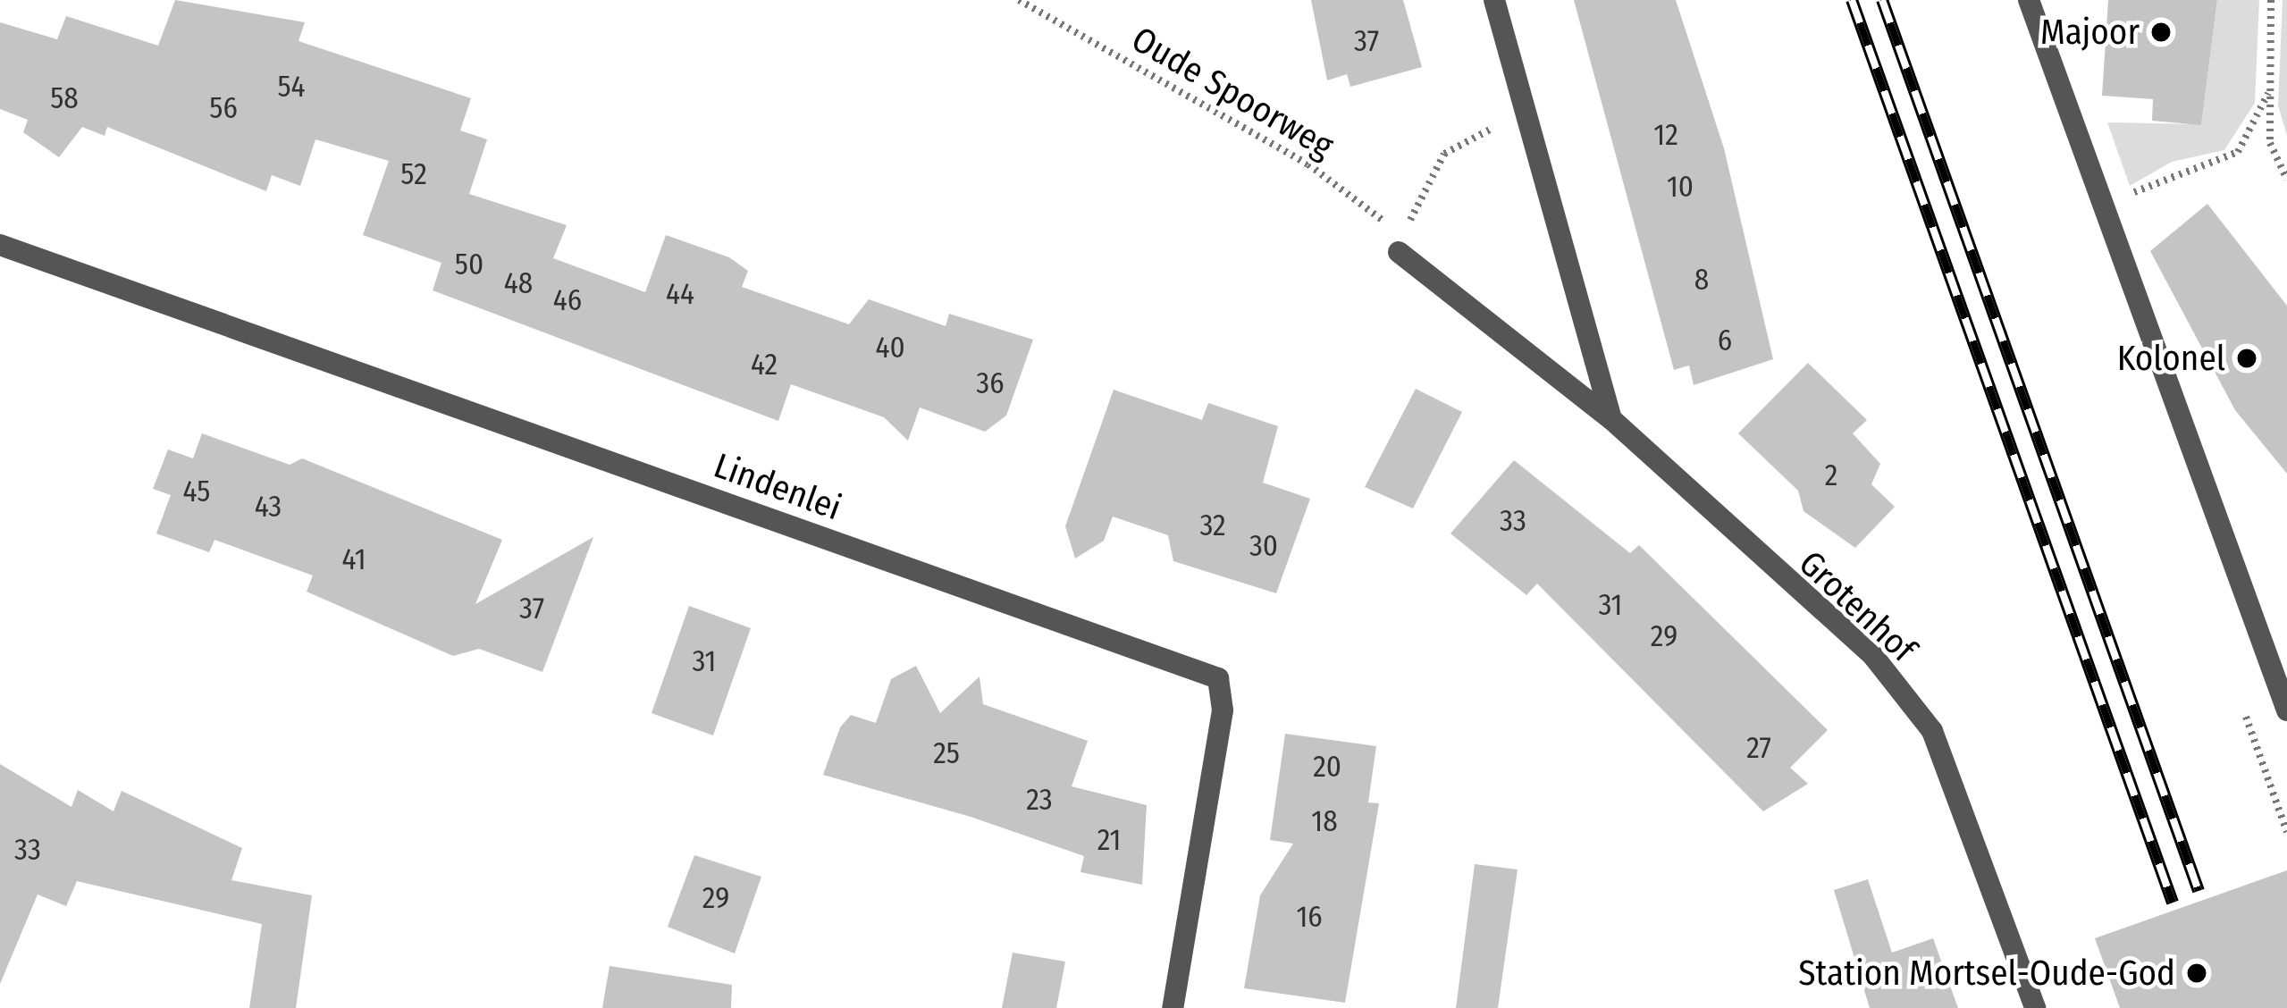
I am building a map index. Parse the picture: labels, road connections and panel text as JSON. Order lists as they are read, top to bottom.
{
  "streets": {
    "street": ["Lindenlei", "Grotenhof"],
    "path": ["Oude Spoorweg"]
  },
  "crossings": [
    ["Oude Spoorweg", "Grotenhof"]
  ],
  "places": ["Majoor", "Kolonel", "Station Mortsel-Oude-God"],
  "house_numbers": [
    "37",
    "54",
    "58",
    "56",
    "12",
    "52",
    "10",
    "50",
    "8",
    "48",
    "44",
    "46",
    "6",
    "40",
    "42",
    "36",
    "2",
    "45",
    "43",
    "33",
    "32",
    "30",
    "41",
    "31",
    "37",
    "29",
    "31",
    "27",
    "25",
    "20",
    "23",
    "18",
    "21",
    "33",
    "29",
    "16"
  ]
}
